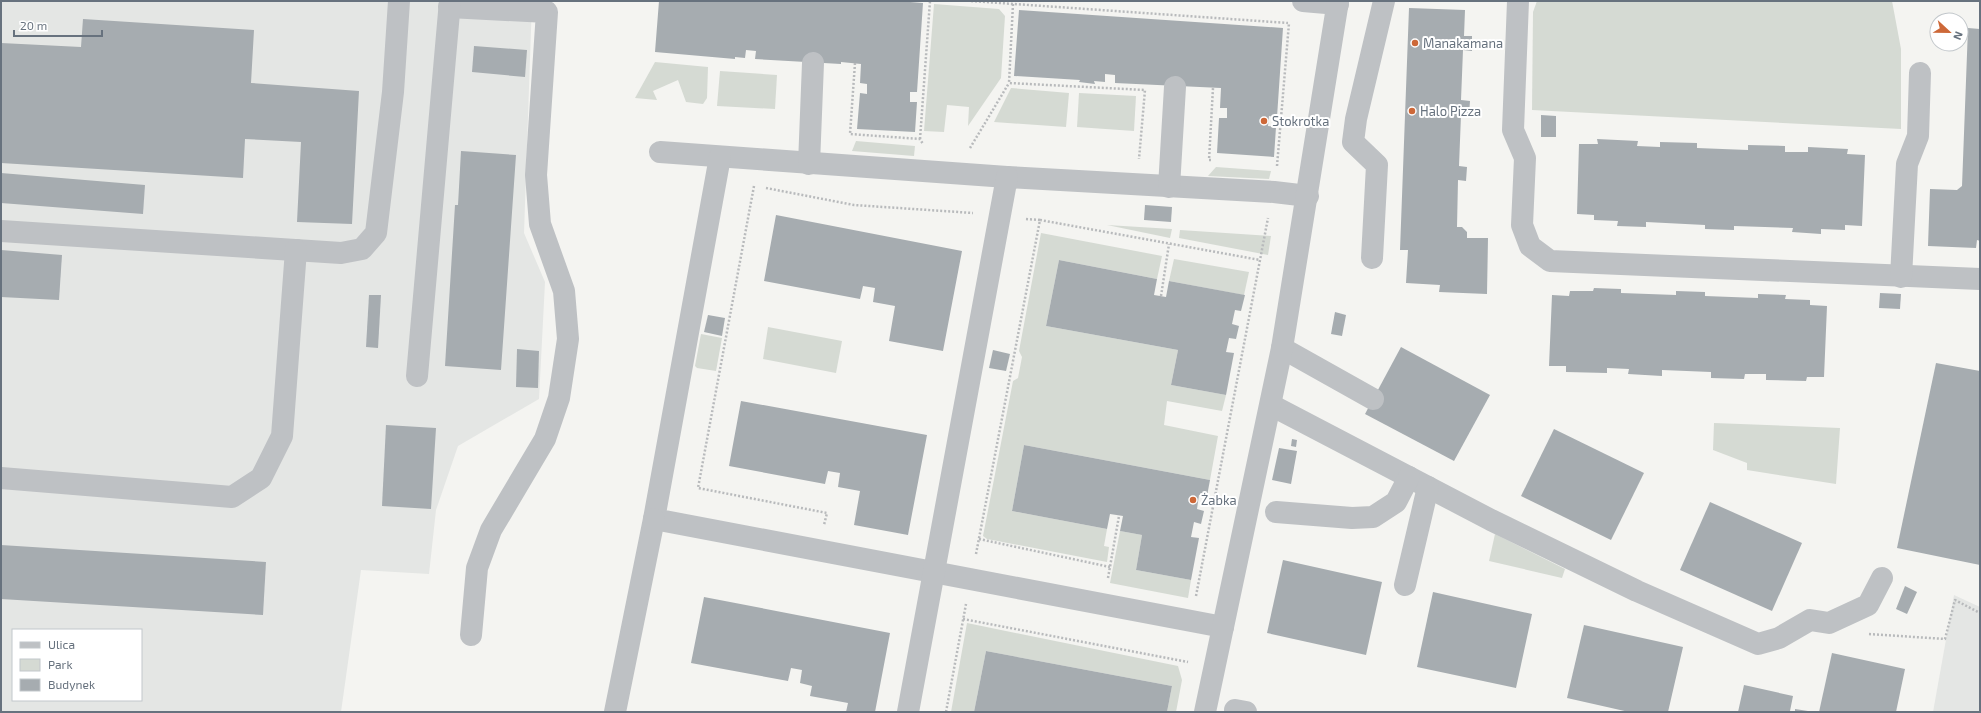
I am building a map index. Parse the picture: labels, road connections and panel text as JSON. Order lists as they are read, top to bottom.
{
  "places": [
    "Manakamana",
    "Halo Pizza",
    "Stokrotka",
    "Żabka"
  ],
  "legend": ["Ulica", "Park", "Budynek"],
  "scale_bar": "20 m",
  "north": "right"
}
